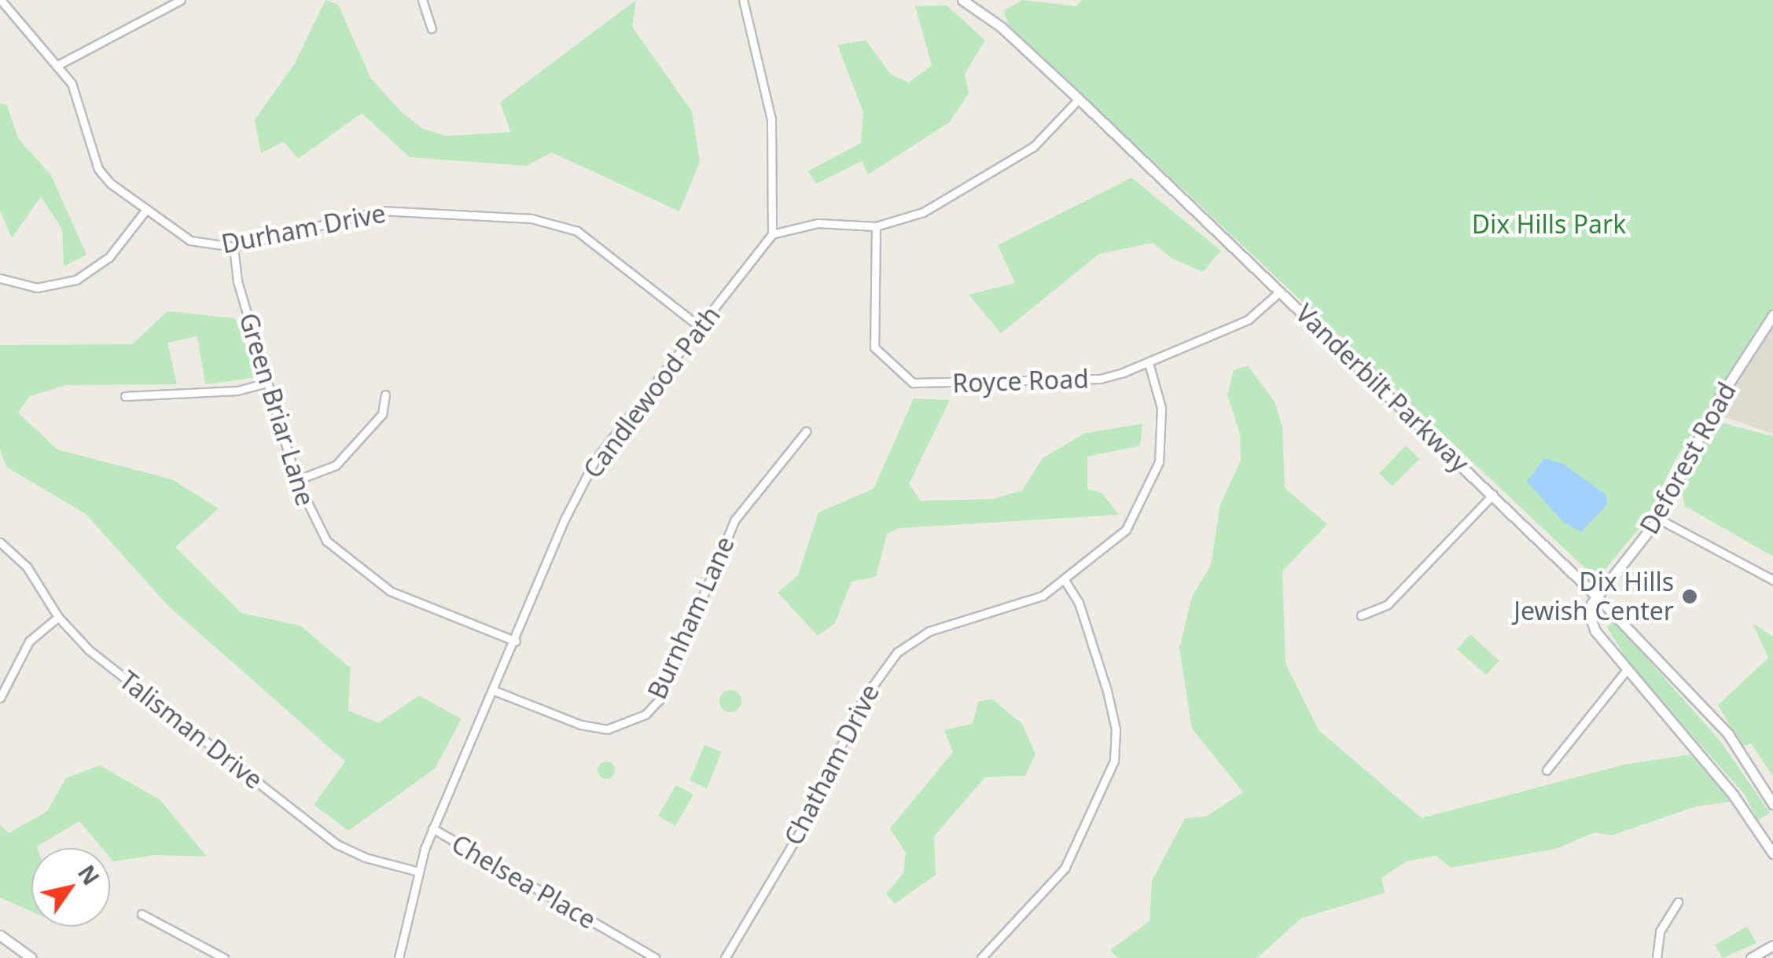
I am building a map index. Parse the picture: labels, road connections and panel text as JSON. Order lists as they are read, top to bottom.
{
  "streets": {
    "main road": ["Vanderbilt Parkway", "Deforest Road"],
    "street": [
      "Durham Drive",
      "Royce Road",
      "Candlewood Path",
      "Green Briar Lane",
      "Burnham Lane",
      "Talisman Drive",
      "Chatham Drive",
      "Chelsea Place"
    ]
  },
  "crossings": [
    ["Durham Drive", "Candlewood Path"],
    ["Durham Drive", "Green Briar Lane"],
    ["Royce Road", "Vanderbilt Parkway"],
    ["Royce Road", "Chatham Drive"],
    ["Vanderbilt Parkway", "Deforest Road"],
    ["Candlewood Path", "Green Briar Lane"],
    ["Candlewood Path", "Burnham Lane"],
    ["Candlewood Path", "Talisman Drive"],
    ["Candlewood Path", "Chelsea Place"]
  ],
  "parks": ["Dix Hills Park"],
  "places": ["Dix Hills Jewish Center"],
  "north": "top right"
}
